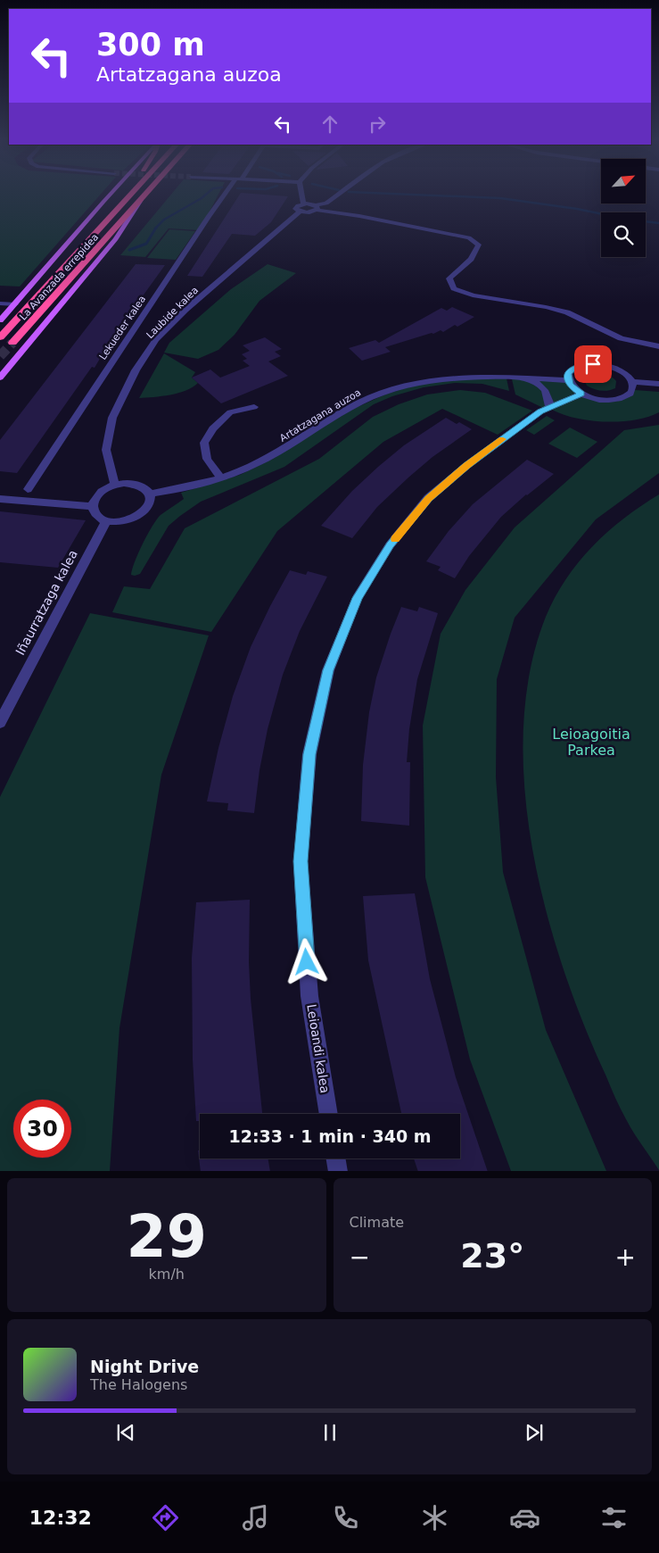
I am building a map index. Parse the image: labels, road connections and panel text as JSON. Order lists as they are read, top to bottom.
{
  "streets": {
    "highway": ["La Avanzada errepidea"],
    "street": [
      "Laubide kalea",
      "Lekueder kalea",
      "Artatzagana auzoa",
      "Iñaurratzaga kalea",
      "Leioandi kalea"
    ]
  },
  "crossings": [
    ["Laubide kalea", "Artatzagana auzoa"],
    ["Laubide kalea", "Iñaurratzaga kalea"],
    ["Artatzagana auzoa", "Iñaurratzaga kalea"]
  ],
  "parks": ["Leioagoitia Parkea"],
  "north": "top right",
  "page": {
    "turn": ["300 m", "Artatzagana auzoa"],
    "limit": "30",
    "trip": "12:33 · 1 min · 340 m",
    "tile": [
      ["29", "km/h"],
      "Climate"
    ],
    "heat": ["−", "23°", "+"],
    "song": ["Night Drive", "The Halogens"],
    "tabs": "12:32"
  }
}
